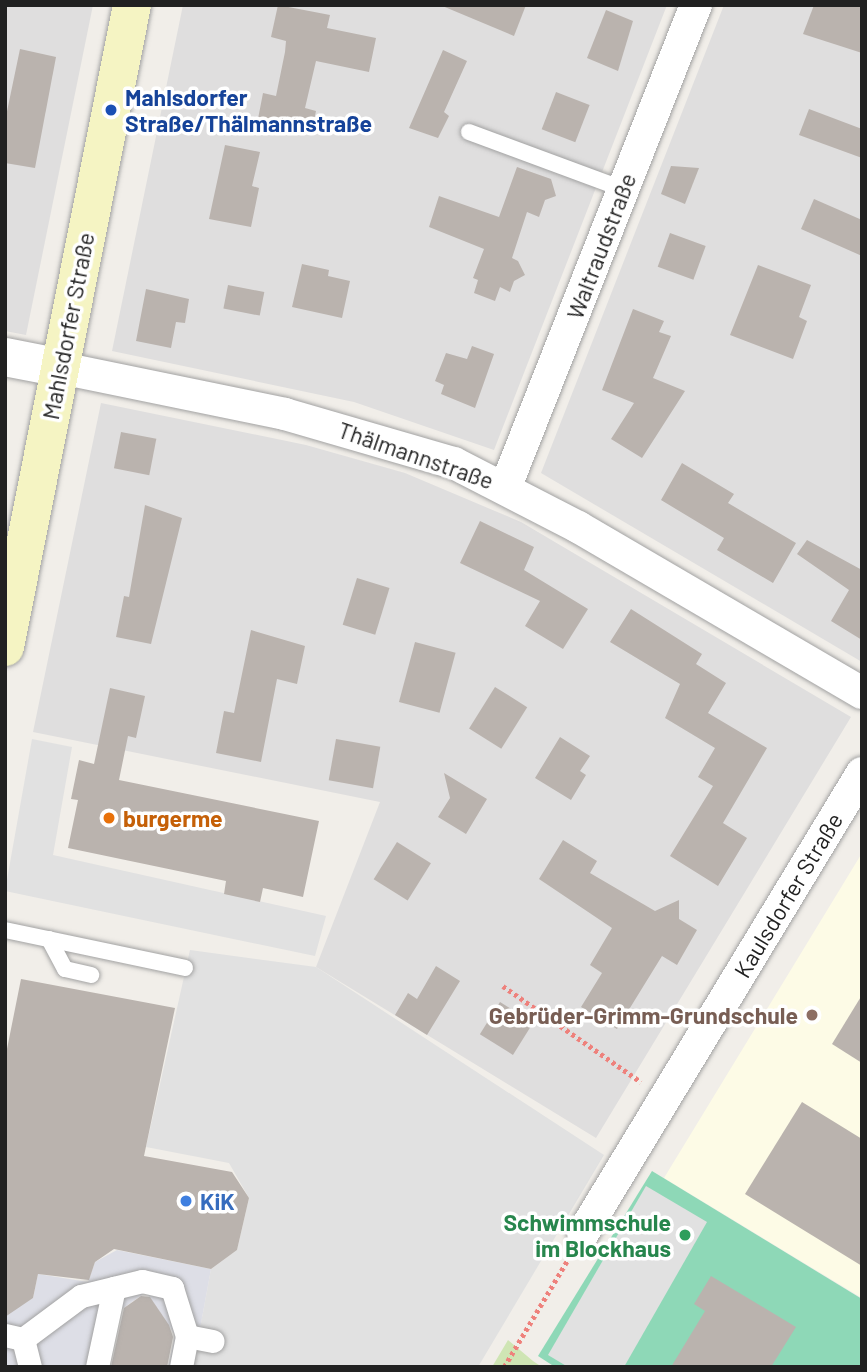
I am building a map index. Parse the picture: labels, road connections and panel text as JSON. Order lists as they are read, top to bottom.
{
  "streets": {
    "main road": ["Mahlsdorfer Straße"],
    "street": ["Waltraudstraße", "Thälmannstraße", "Kaulsdorfer Straße"]
  },
  "crossings": [
    ["Waltraudstraße", "Thälmannstraße"],
    ["Mahlsdorfer Straße", "Thälmannstraße"]
  ],
  "places": [
    "Mahlsdorfer Straße/Thälmannstraße",
    "burgerme",
    "Gebrüder-Grimm-Grundschule",
    "KiK",
    "Schwimmschule im Blockhaus"
  ]
}
